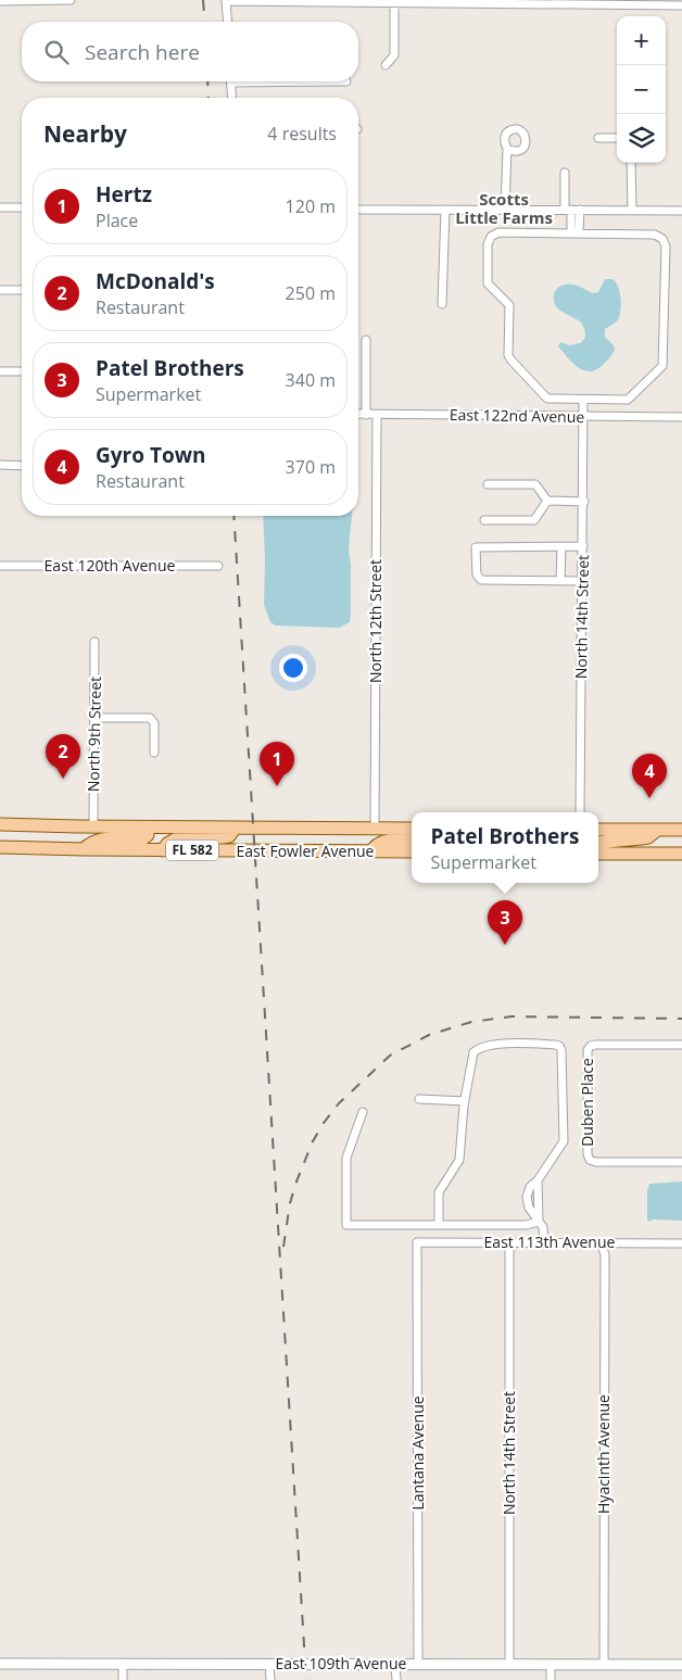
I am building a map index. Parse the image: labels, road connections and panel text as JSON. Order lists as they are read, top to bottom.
{
  "streets": {
    "main road": ["FL 582", "East Fowler Avenue"],
    "street": [
      "East 122nd Avenue",
      "East 120th Avenue",
      "North 14th Street",
      "North 12th Street",
      "North 9th Street",
      "Duben Place",
      "East 113th Avenue",
      "Lantana Avenue",
      "Hyacinth Avenue",
      "East 109th Avenue"
    ]
  },
  "crossings": [
    ["East 122nd Avenue", "North 14th Street"],
    ["East 122nd Avenue", "North 12th Street"],
    ["North 14th Street", "East 113th Avenue"],
    ["North 14th Street", "East 109th Avenue"],
    ["North 12th Street", "East Fowler Avenue"],
    ["North 9th Street", "East Fowler Avenue"],
    ["East 113th Avenue", "Lantana Avenue"],
    ["East 113th Avenue", "Hyacinth Avenue"],
    ["Lantana Avenue", "East 109th Avenue"],
    ["Hyacinth Avenue", "East 109th Avenue"]
  ],
  "districts": ["Scotts Little Farms"],
  "page": {
    "map_buttons": ["+", "−"],
    "search": "Search here",
    "heading": ["Nearby", "4 results"],
    "list": [
      {
        "mark": "1",
        "name": "Hertz",
        "note": "Place",
        "value": "120 m"
      },
      {
        "mark": "2",
        "name": "McDonald's",
        "note": "Restaurant",
        "value": "250 m"
      },
      {
        "mark": "3",
        "name": "Patel Brothers",
        "note": "Supermarket",
        "value": "340 m"
      },
      {
        "mark": "4",
        "name": "Gyro Town",
        "note": "Restaurant",
        "value": "370 m"
      }
    ],
    "pins": [
      "2",
      "1",
      "4",
      "3"
    ],
    "popup": ["Patel Brothers", "Supermarket"]
  }
}
